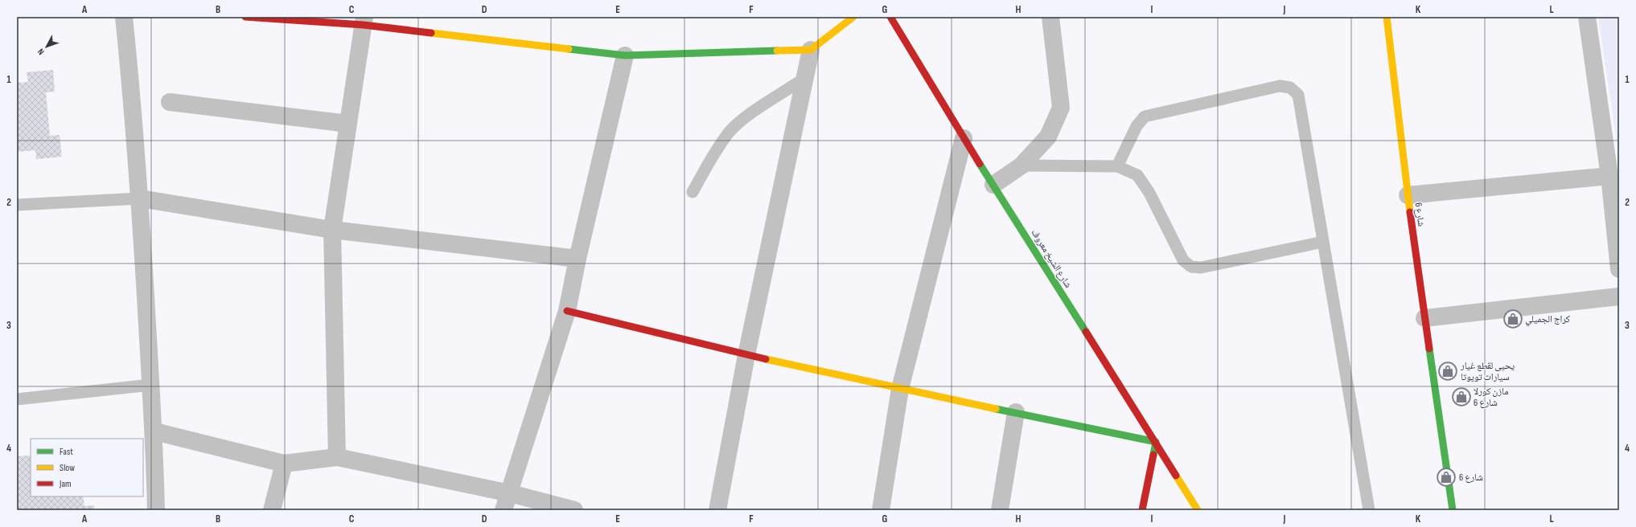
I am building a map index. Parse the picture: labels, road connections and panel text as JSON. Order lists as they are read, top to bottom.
{
  "streets": {
    "street": ["شارع 6", "شارع الشيخ معروف"]
  },
  "places": {
    "shop": [
      "كراج الجميلي",
      "يحيى لقطع غيار سيارات تويوتا",
      "مازن كورلا شارع 6",
      "شارع 6"
    ]
  },
  "legend": ["Fast", "Slow", "Jam"],
  "north": "bottom left",
  "grid": {
    "columns": [
      "A",
      "B",
      "C",
      "D",
      "E",
      "F",
      "G",
      "H",
      "I",
      "J",
      "K",
      "L"
    ],
    "rows": [
      "1",
      "2",
      "3",
      "4"
    ]
  }
}
